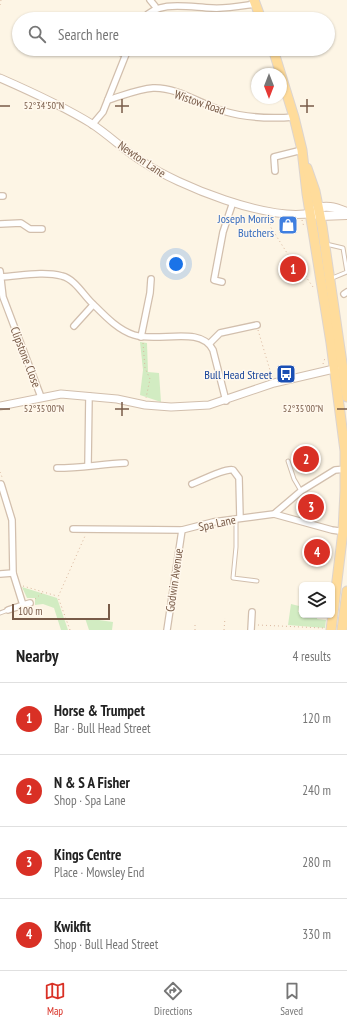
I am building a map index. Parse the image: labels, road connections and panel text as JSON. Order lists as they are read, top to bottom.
{
  "streets": {
    "street": [
      "Wistow Road",
      "Newton Lane",
      "Clipstone Close",
      "Spa Lane",
      "Godwin Avenue"
    ]
  },
  "crossings": [
    ["Spa Lane", "Godwin Avenue"]
  ],
  "places": {
    "shop": ["Joseph Morris Butchers"],
    "bus stop": ["Bull Head Street"]
  },
  "scale_bar": "100 m",
  "north": "bottom",
  "page": {
    "search": "Search here",
    "pins": [
      "1",
      "2",
      "3",
      "4"
    ],
    "scale": "100 m",
    "heading": ["Nearby", "4 results"],
    "list": [
      {
        "mark": "1",
        "name": "Horse & Trumpet",
        "note": "Bar · Bull Head Street",
        "value": "120 m"
      },
      {
        "mark": "2",
        "name": "N & S A Fisher",
        "note": "Shop · Spa Lane",
        "value": "240 m"
      },
      {
        "mark": "3",
        "name": "Kings Centre",
        "note": "Place · Mowsley End",
        "value": "280 m"
      },
      {
        "mark": "4",
        "name": "Kwikfit",
        "note": "Shop · Bull Head Street",
        "value": "330 m"
      }
    ],
    "nav": ["Map", "Directions", "Saved"]
  },
  "coordinates": ["52°34'50\"N", "52°35'00\"N"]
}
